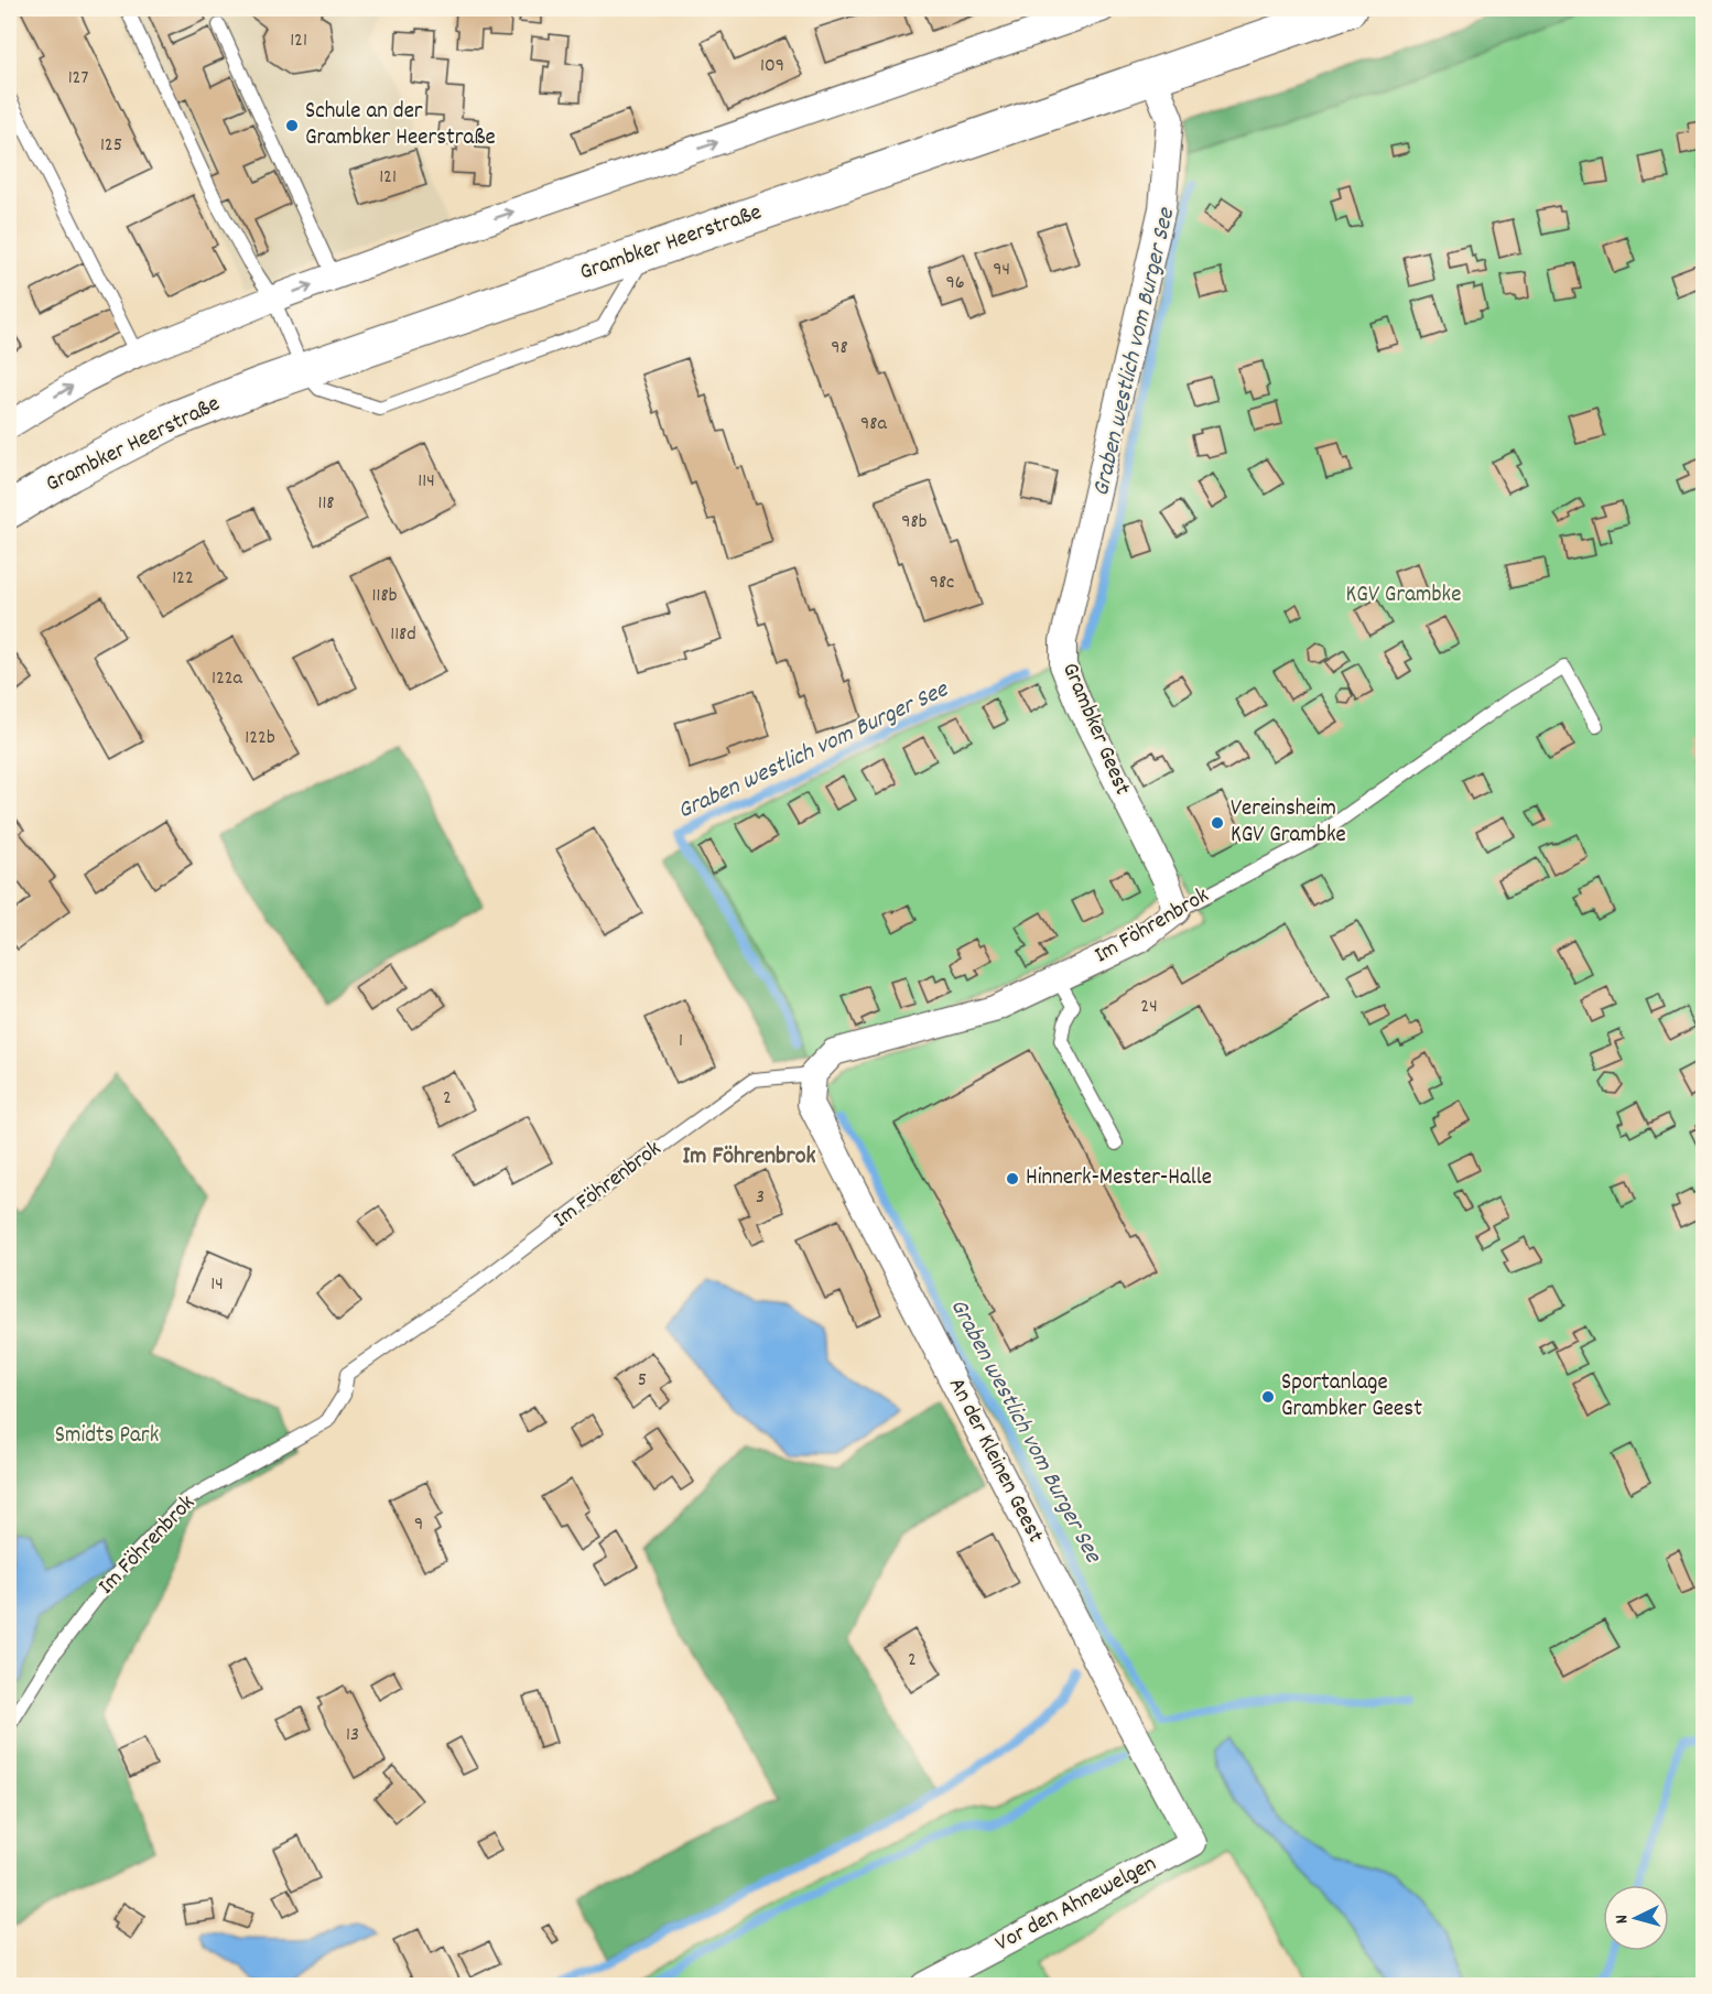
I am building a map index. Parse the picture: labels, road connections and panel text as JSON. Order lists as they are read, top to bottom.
{
  "streets": {
    "main road": ["Grambker Heerstraße"],
    "street": [
      "Grambker Geest",
      "Im Föhrenbrok",
      "An der Kleinen Geest",
      "Vor den Ahnewelgen"
    ]
  },
  "crossings": [
    ["Grambker Heerstraße", "Grambker Geest"],
    ["Grambker Geest", "Im Föhrenbrok"],
    ["Im Föhrenbrok", "An der Kleinen Geest"],
    ["An der Kleinen Geest", "Vor den Ahnewelgen"]
  ],
  "districts": ["Im Föhrenbrok"],
  "water": ["Graben westlich vom Burger See"],
  "parks": ["KGV Grambke", "Smidts Park"],
  "places": [
    "Schule an der Grambker Heerstraße",
    "Vereinsheim KGV Grambke",
    "Hinnerk-Mester-Halle",
    "Sportanlage Grambker Geest"
  ],
  "house_numbers": [
    "121",
    "109",
    "127",
    "125",
    "121",
    "94",
    "96",
    "98",
    "98a",
    "114",
    "118",
    "98b",
    "122",
    "98c",
    "118b",
    "118d",
    "122a",
    "122b",
    "24",
    "1",
    "2",
    "3",
    "14",
    "5",
    "9",
    "2",
    "13"
  ],
  "north": "left"
}
